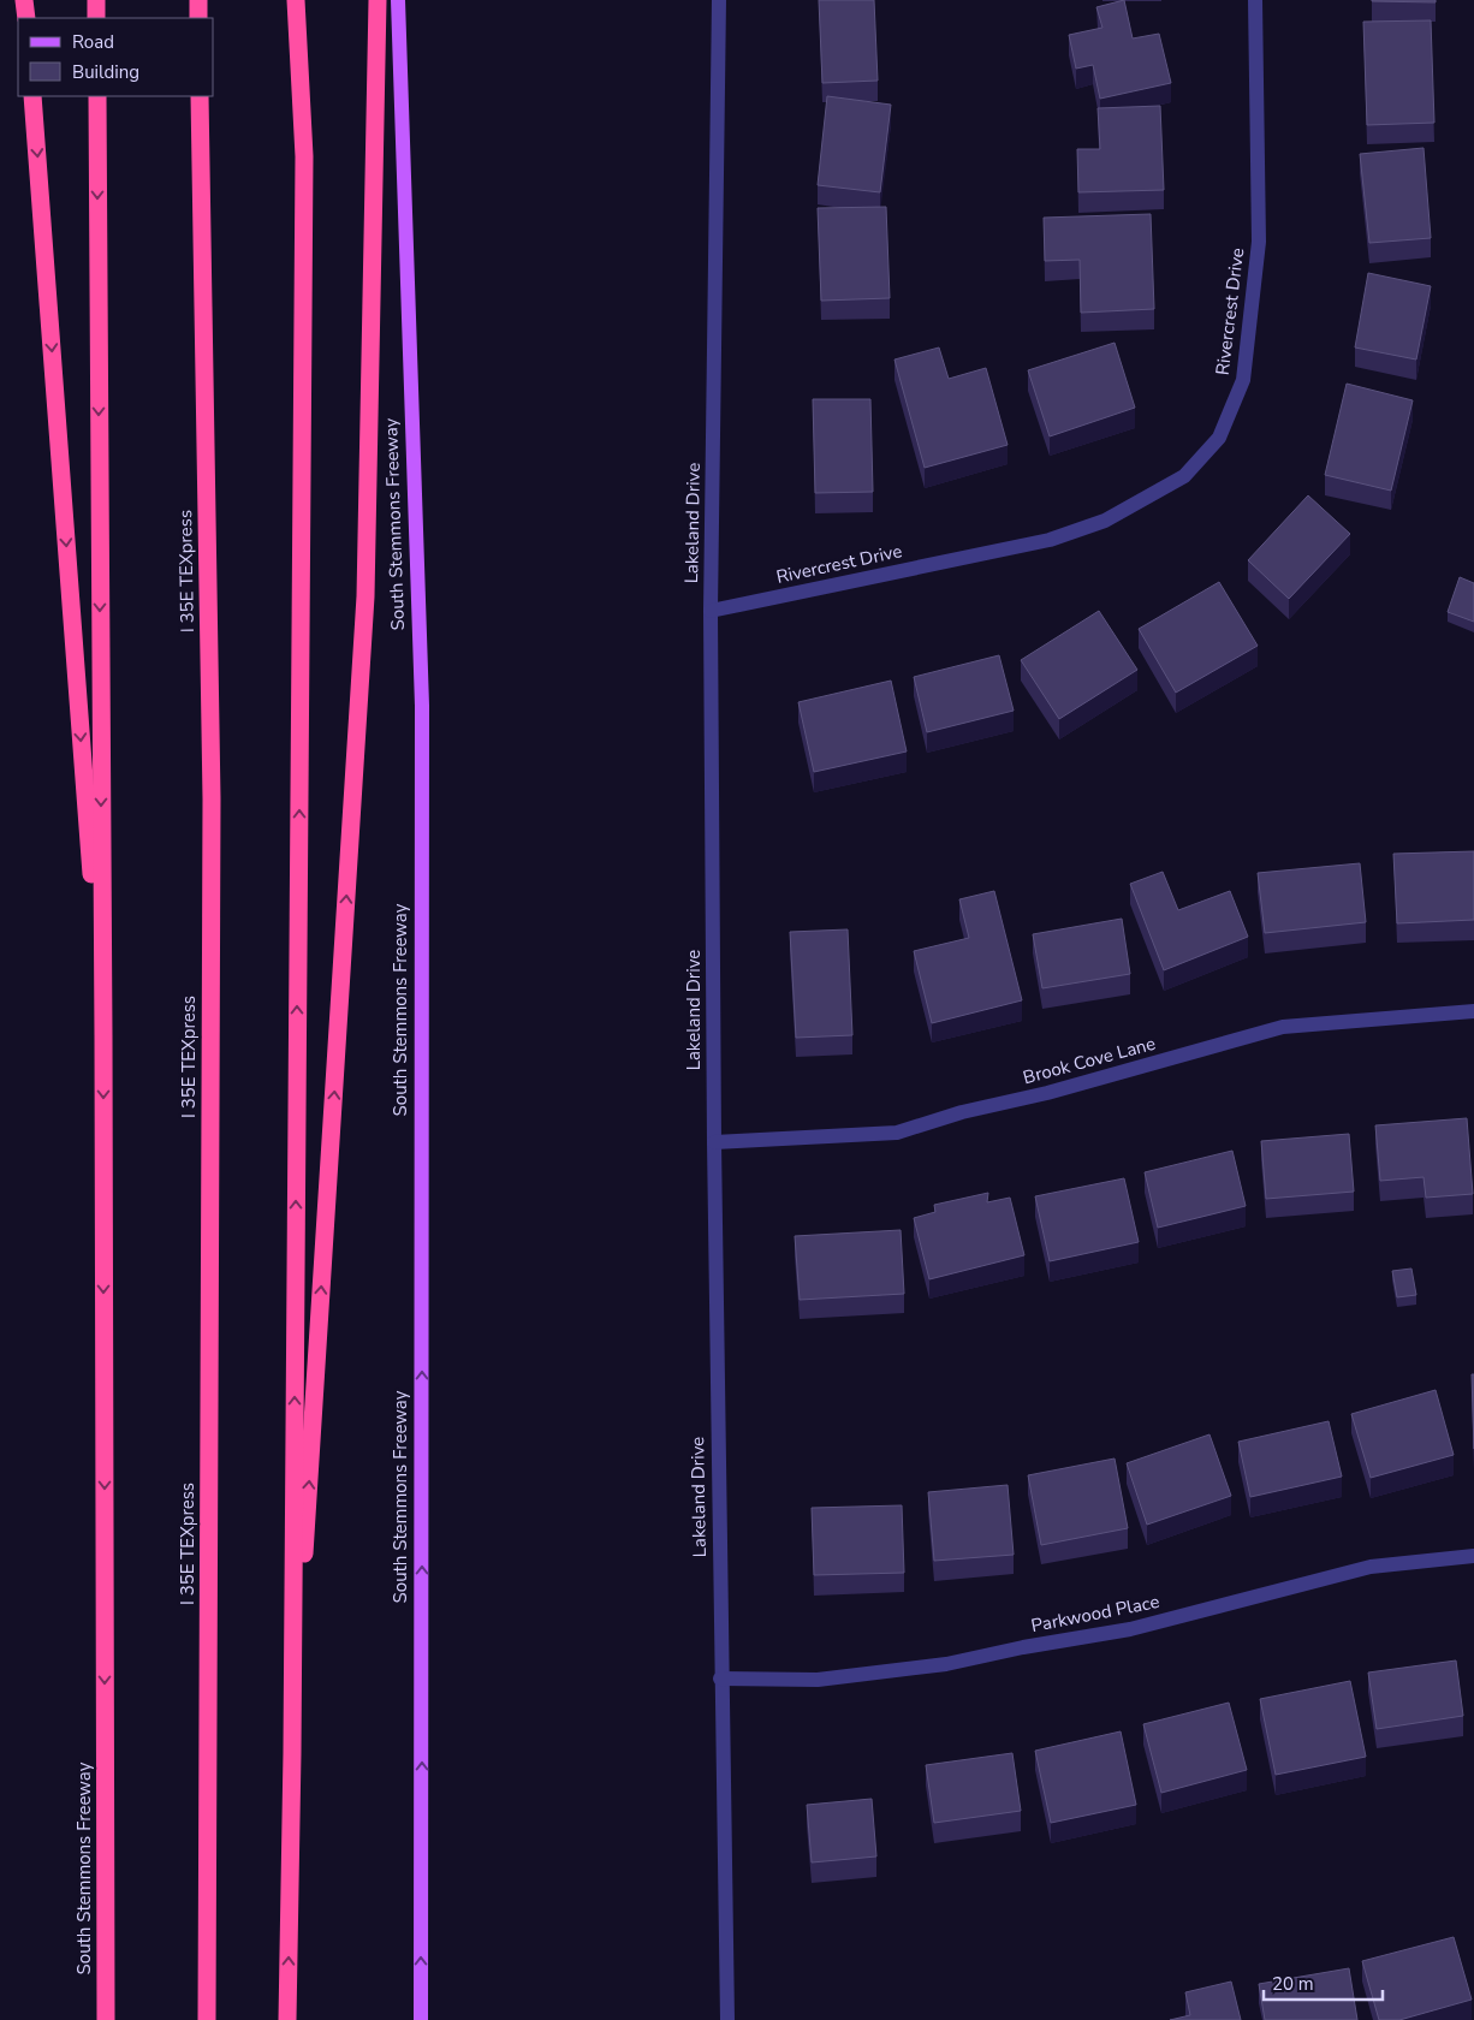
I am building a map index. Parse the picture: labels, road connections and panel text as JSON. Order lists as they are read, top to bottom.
{
  "streets": {
    "highway": ["South Stemmons Freeway", "I 35E TEXpress"],
    "street": [
      "Rivercrest Drive",
      "Lakeland Drive",
      "Brook Cove Lane",
      "Parkwood Place"
    ]
  },
  "crossings": [
    ["Rivercrest Drive", "Lakeland Drive"],
    ["Lakeland Drive", "Brook Cove Lane"],
    ["Lakeland Drive", "Parkwood Place"]
  ],
  "legend": ["Road", "Building"],
  "scale_bar": "20 m"
}
